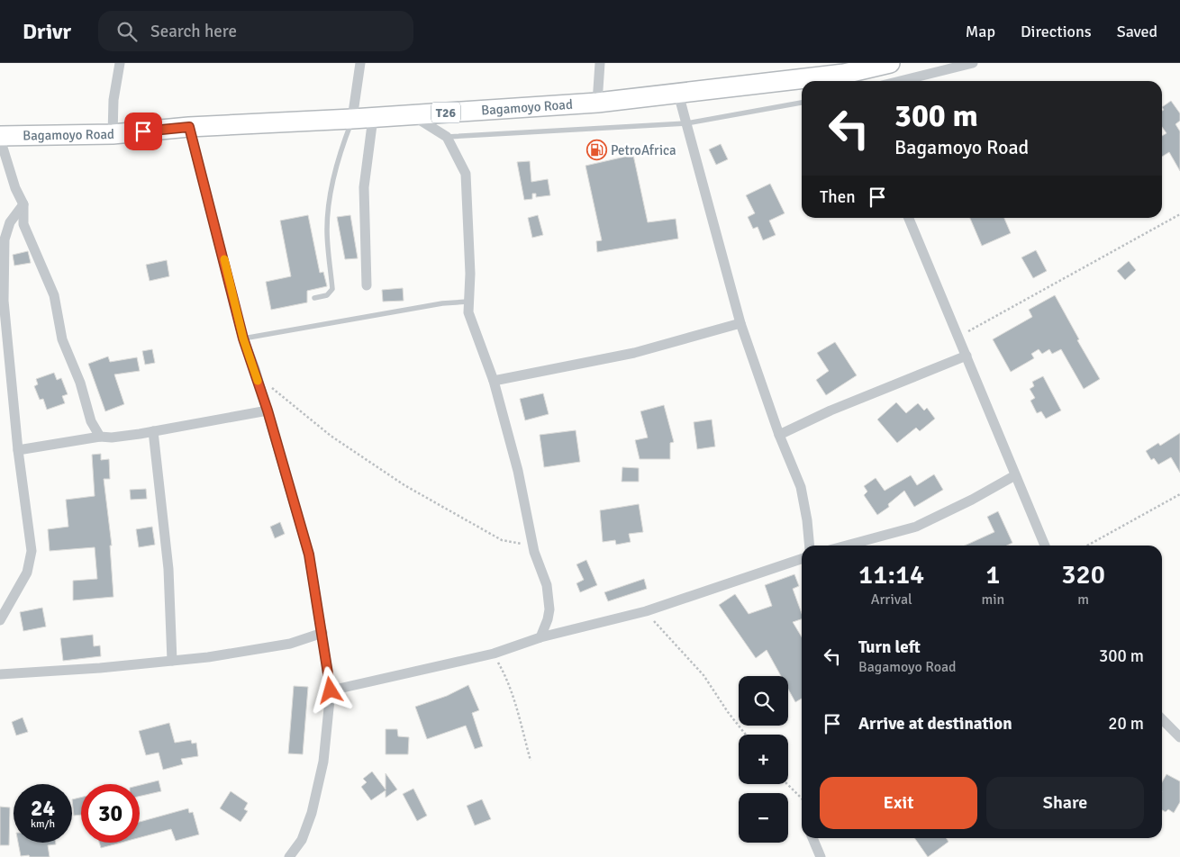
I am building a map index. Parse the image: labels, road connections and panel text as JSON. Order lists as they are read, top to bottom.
{
  "streets": {
    "highway": ["Bagamoyo Road", "T26"]
  },
  "places": {
    "fuel station": ["PetroAfrica"]
  },
  "page": {
    "header": "Drivr",
    "search": "Search here",
    "nav": ["Map", "Directions", "Saved"],
    "turn": ["300 m", "Bagamoyo Road"],
    "then": "Then",
    "eta": [
      "11:14",
      "Arrival",
      "1",
      "min",
      "320",
      "m"
    ],
    "list": [
      {
        "name": "Turn left",
        "note": "Bagamoyo Road",
        "value": "300 m"
      },
      {
        "name": "Arrive at destination",
        "value": "20 m"
      }
    ],
    "map_buttons": ["+", "−"],
    "buttons": ["Exit", "Share"],
    "speed": "24 km/h",
    "limit": "30"
  }
}
